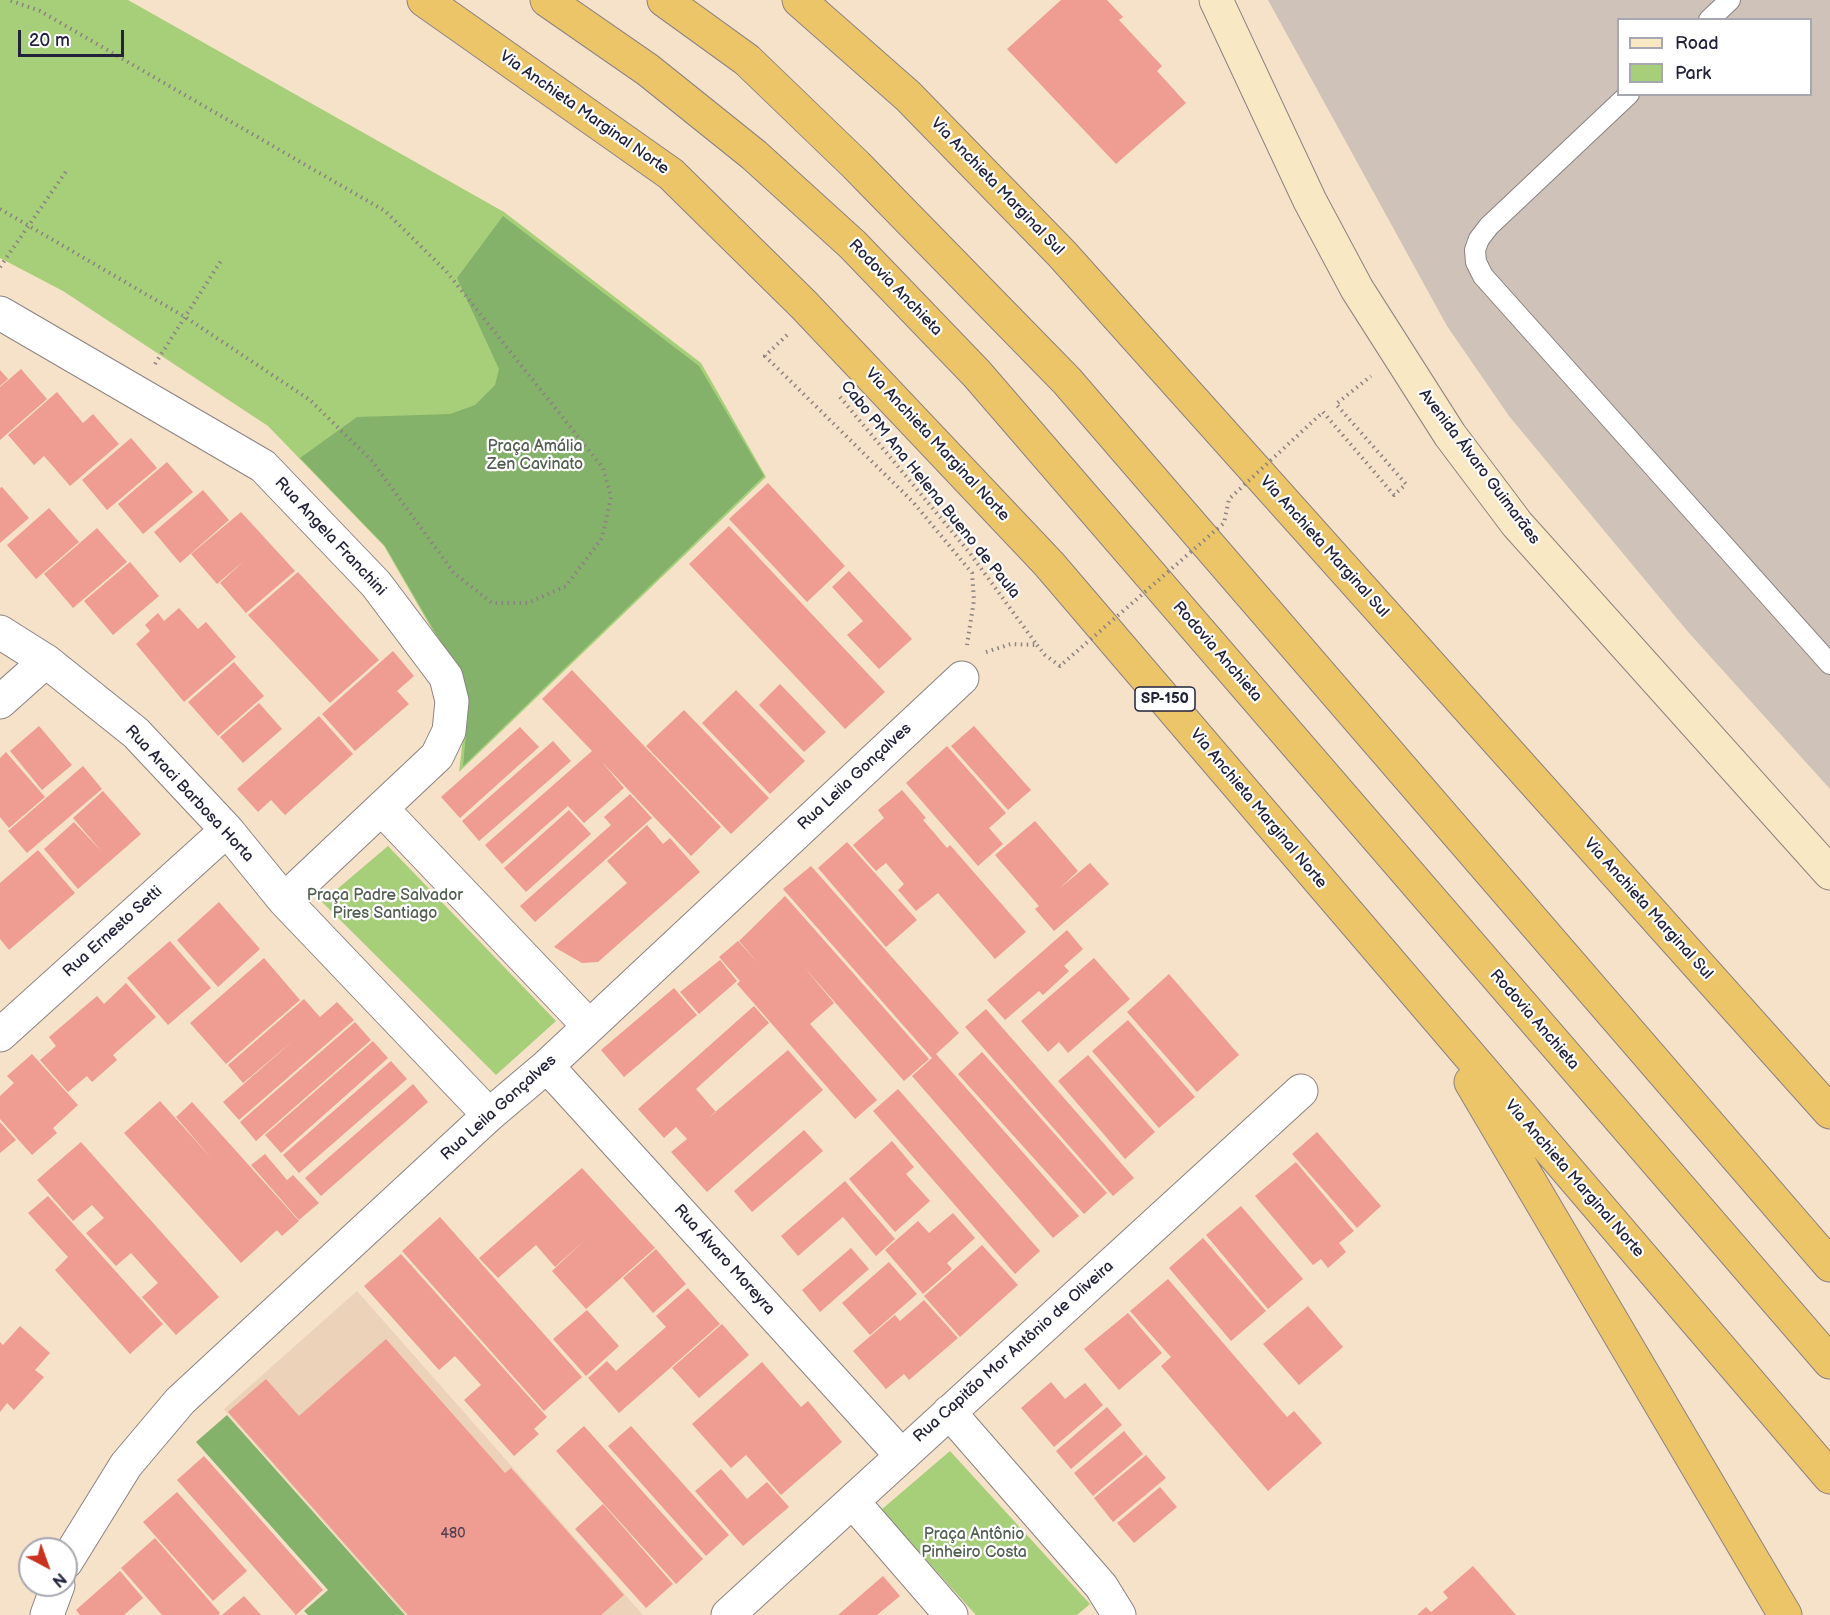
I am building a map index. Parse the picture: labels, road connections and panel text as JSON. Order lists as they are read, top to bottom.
{
  "streets": {
    "highway": [
      "Via Anchieta Marginal Norte",
      "Via Anchieta Marginal Sul",
      "Rodovia Anchieta",
      "SP-150"
    ],
    "street": [
      "Avenida Álvaro Guimarães",
      "Rua Angela Franchini",
      "Rua Leila Gonçalves",
      "Rua Araci Barbosa Horta",
      "Rua Ernesto Setti",
      "Rua Álvaro Moreyra",
      "Rua Capitão Mor Antônio de Oliveira"
    ],
    "path": ["Cabo PM Ana Helena Bueno de Paula"]
  },
  "crossings": [
    ["Avenida Álvaro Guimarães", "Cabo PM Ana Helena Bueno de Paula"],
    ["Rua Angela Franchini", "Rua Araci Barbosa Horta"],
    ["Rua Leila Gonçalves", "Rua Álvaro Moreyra"],
    ["Rua Araci Barbosa Horta", "Rua Ernesto Setti"],
    ["Rua Álvaro Moreyra", "Rua Capitão Mor Antônio de Oliveira"]
  ],
  "parks": ["Praça Amália Zen Cavinato", "Praça Padre Salvador Pires Santiago", "Praça Antônio Pinheiro Costa"],
  "house_numbers": ["480"],
  "legend": ["Road", "Park"],
  "scale_bar": "20 m",
  "north": "bottom right"
}
